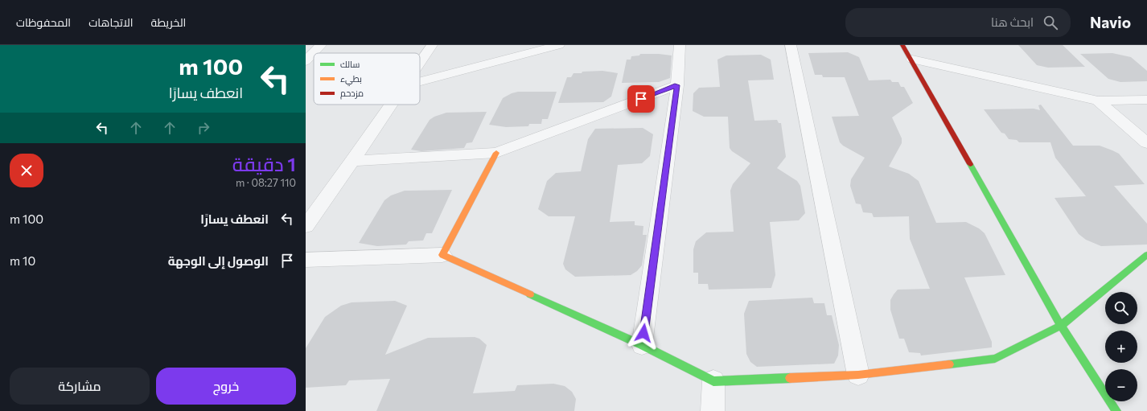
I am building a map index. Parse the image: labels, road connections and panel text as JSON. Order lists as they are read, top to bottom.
{
  "legend": ["سالك", "بطيء", "مزدحم"],
  "page": {
    "header": "Navio",
    "search": "ابحث هنا",
    "nav": ["الخريطة", "الاتجاهات", "المحفوظات"],
    "turn": ["100 m", "انعطف يسارًا"],
    "heading": ["1 دقيقة", "110 m · 08:27"],
    "list": [
      {
        "name": "انعطف يسارًا",
        "value": "100 m"
      },
      {
        "name": "الوصول إلى الوجهة",
        "value": "10 m"
      }
    ],
    "map_buttons": ["+", "−"],
    "buttons": ["خروج", "مشاركة"]
  }
}
